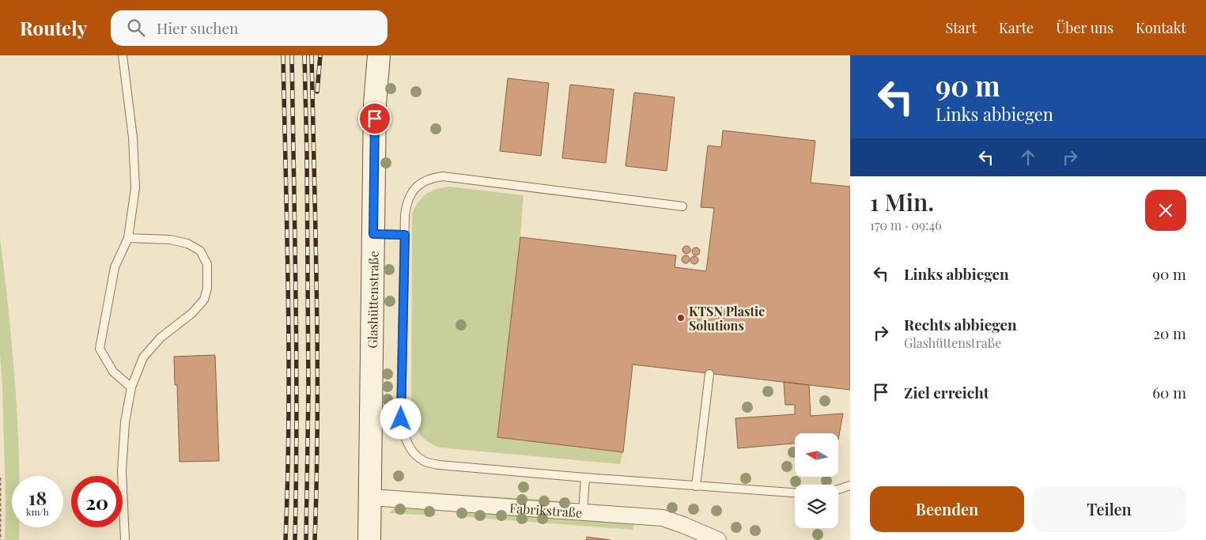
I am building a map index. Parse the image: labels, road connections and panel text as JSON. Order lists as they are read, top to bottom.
{
  "streets": {
    "street": ["Glashüttenstraße", "Fabrikstraße"]
  },
  "crossings": [
    ["Glashüttenstraße", "Fabrikstraße"]
  ],
  "places": ["KTSN Plastic Solutions"],
  "north": "left",
  "page": {
    "header": "Routely",
    "search": "Hier suchen",
    "nav": [
      "Start",
      "Karte",
      "Über uns",
      "Kontakt"
    ],
    "turn": ["90 m", "Links abbiegen"],
    "heading": ["1 Min.", "170 m · 09:46"],
    "list": [
      {
        "name": "Links abbiegen",
        "value": "90 m"
      },
      {
        "name": "Rechts abbiegen",
        "note": "Glashüttenstraße",
        "value": "20 m"
      },
      {
        "name": "Ziel erreicht",
        "value": "60 m"
      }
    ],
    "speed": "18 km/h",
    "limit": "20",
    "buttons": ["Beenden", "Teilen"]
  }
}
